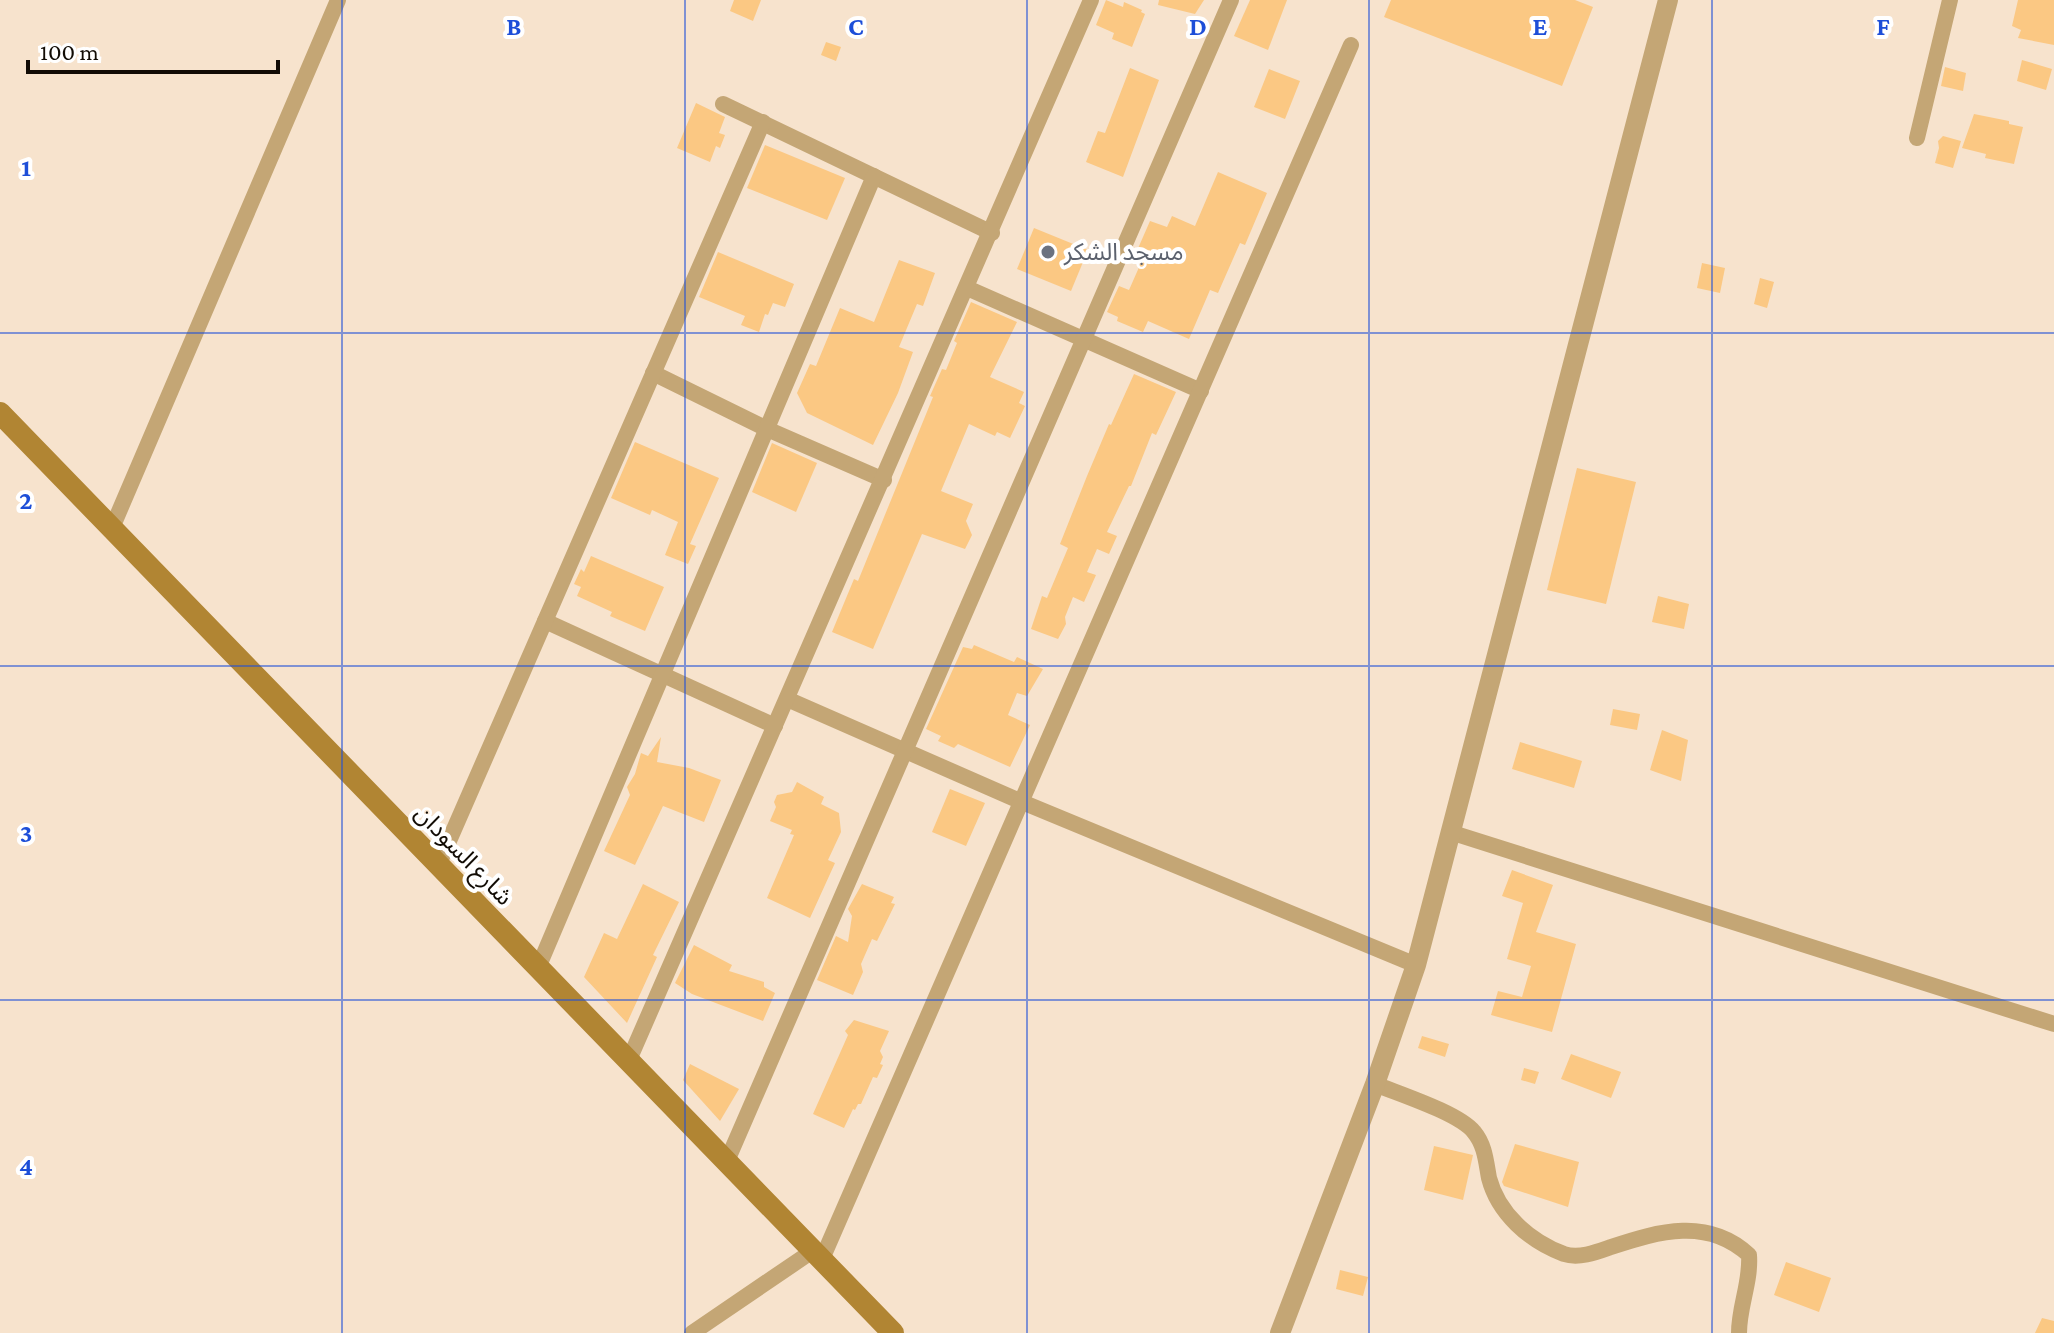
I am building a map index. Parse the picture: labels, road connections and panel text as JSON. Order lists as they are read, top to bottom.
{
  "streets": {
    "main road": ["شارع السودان"]
  },
  "places": ["مسجد الشكر"],
  "scale_bar": "100 m",
  "grid": {
    "columns": [
      "B",
      "C",
      "D",
      "E",
      "F"
    ],
    "rows": [
      "1",
      "2",
      "3",
      "4"
    ]
  }
}
